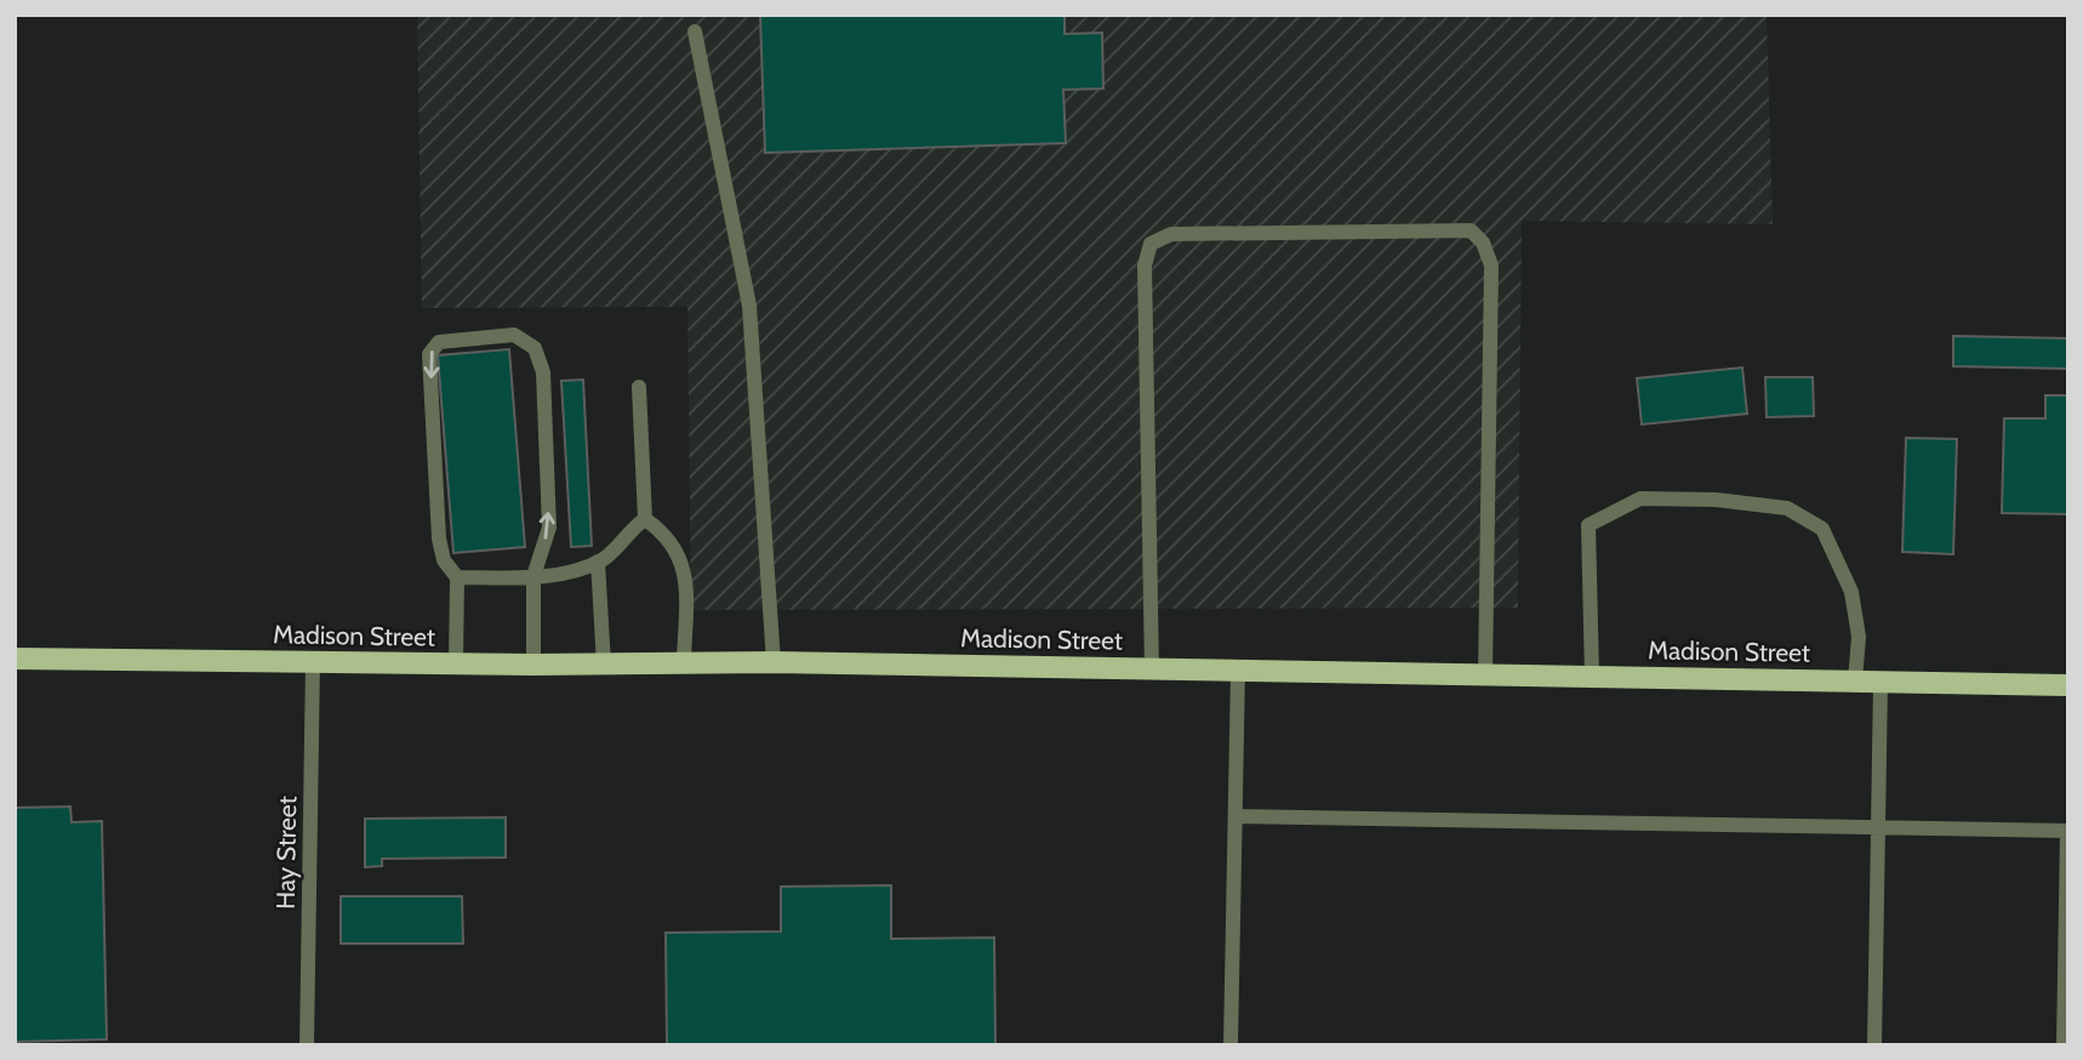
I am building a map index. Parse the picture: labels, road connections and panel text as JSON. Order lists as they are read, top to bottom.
{
  "streets": {
    "main road": ["Madison Street"],
    "lane": ["Hay Street"]
  },
  "crossings": [
    ["Madison Street", "Hay Street"]
  ]
}
